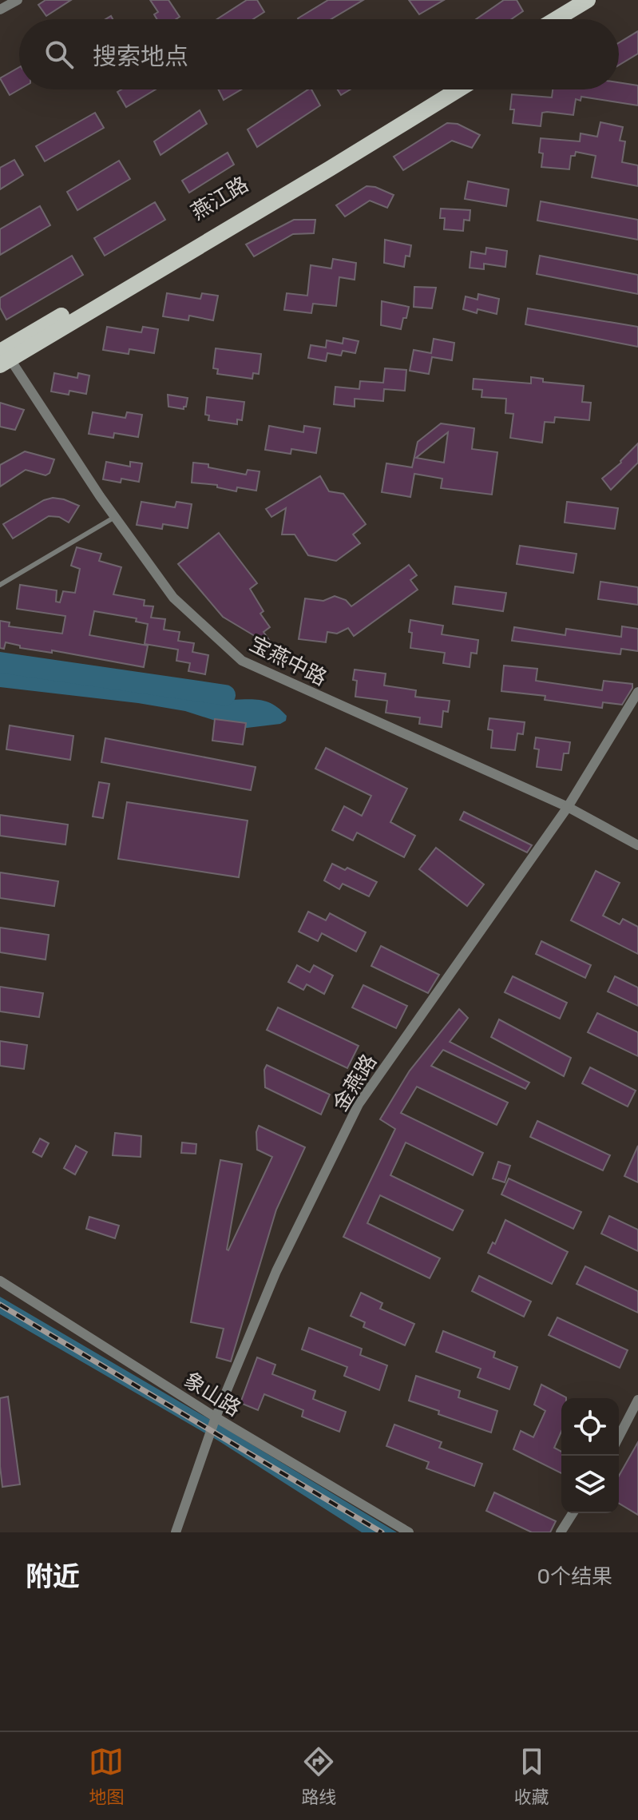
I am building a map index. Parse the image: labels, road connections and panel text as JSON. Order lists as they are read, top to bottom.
{
  "streets": {
    "main road": ["燕江路"],
    "street": ["宝燕中路", "金燕路", "象山路"]
  },
  "crossings": [
    ["燕江路", "宝燕中路"],
    ["宝燕中路", "金燕路"],
    ["金燕路", "象山路"]
  ],
  "page": {
    "search": "搜索地点",
    "heading": ["附近", "0个结果"],
    "nav": ["地图", "路线", "收藏"]
  }
}
